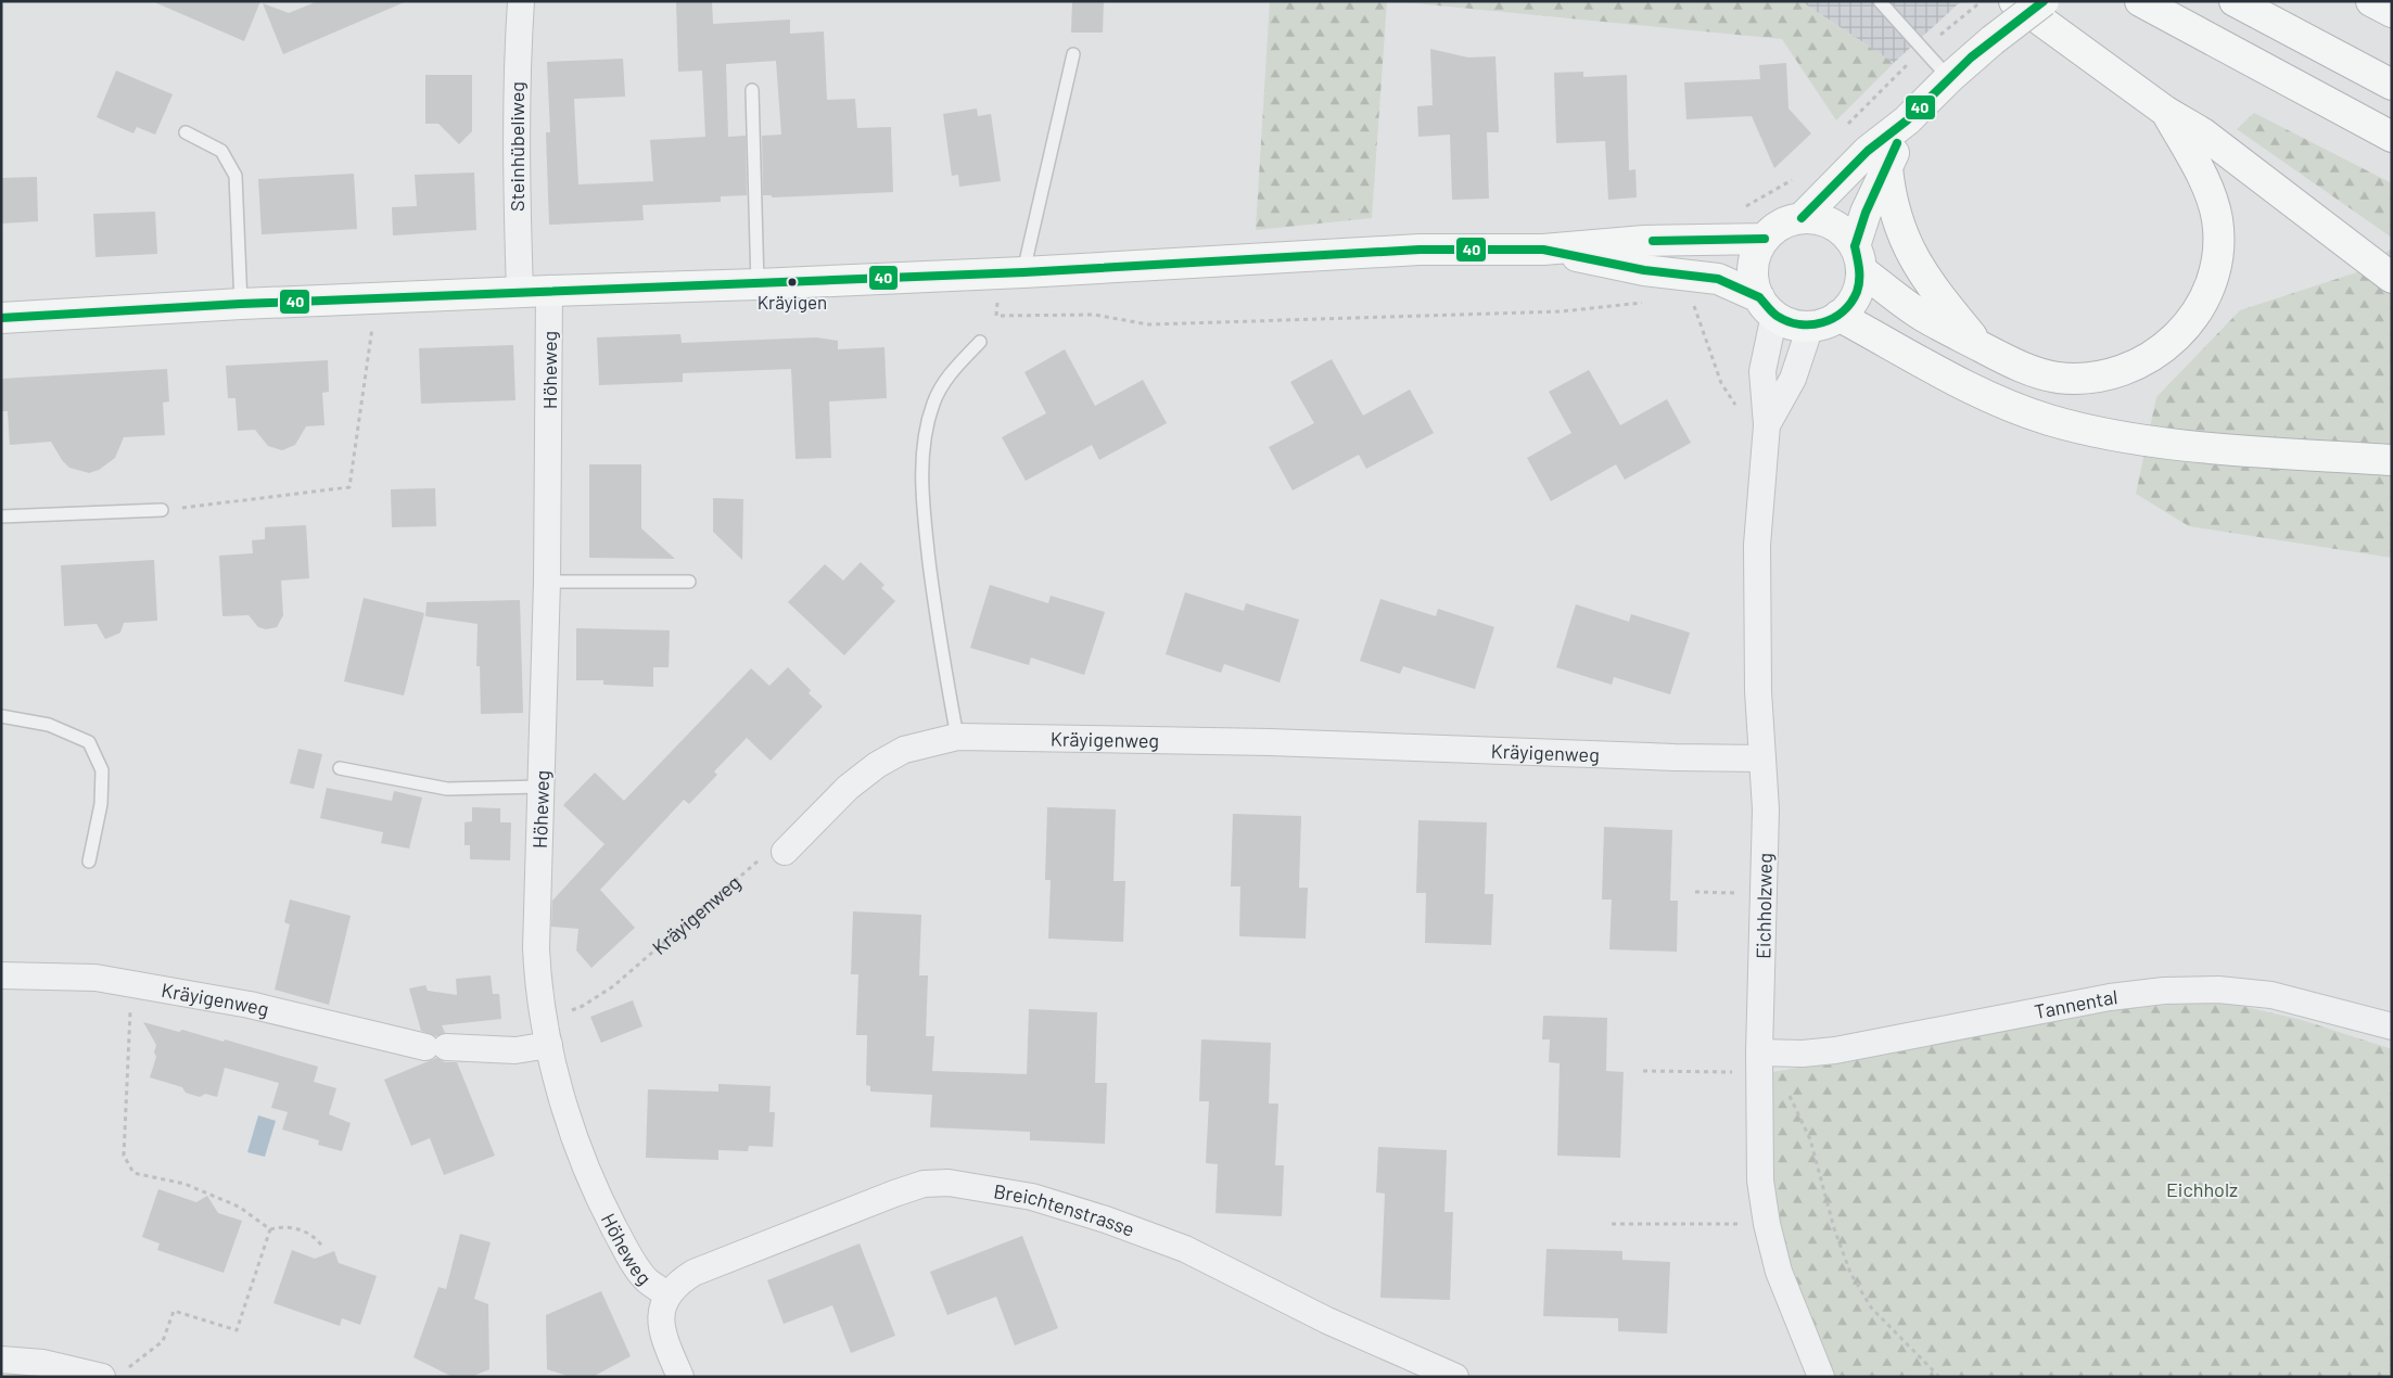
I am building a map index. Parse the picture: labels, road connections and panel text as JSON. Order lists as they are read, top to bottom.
{
  "streets": {
    "street": [
      "Steinhübeliweg",
      "Höheweg",
      "Kräyigenweg",
      "Eichholzweg",
      "Tannental",
      "Breichtenstrasse"
    ]
  },
  "crossings": [
    ["Höheweg", "Kräyigenweg"],
    ["Höheweg", "Breichtenstrasse"],
    ["Kräyigenweg", "Eichholzweg"],
    ["Eichholzweg", "Tannental"]
  ],
  "parks": ["Eichholz"],
  "places": ["Kräyigen"],
  "lines": ["transit line 40"]
}
